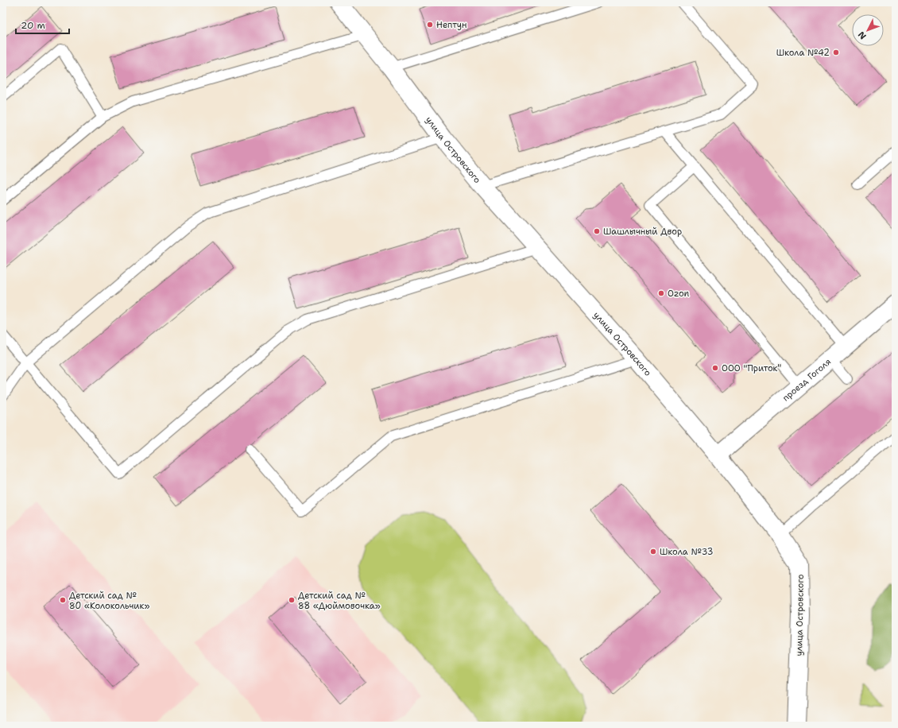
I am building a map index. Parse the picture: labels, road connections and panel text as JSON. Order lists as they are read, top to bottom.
{
  "streets": {
    "street": ["улица Островского", "проезд Гоголя"]
  },
  "crossings": [
    ["улица Островского", "проезд Гоголя"]
  ],
  "places": [
    "Нептун",
    "Школа №42",
    "Шашлычный Двор",
    "Ozon",
    "ООО \"Приток\"",
    "Школа №33",
    "Детский сад № 80 «Колокольчик»",
    "Детский сад № 88 «Дюймовочка»"
  ],
  "scale_bar": "20 m",
  "north": "bottom left"
}
